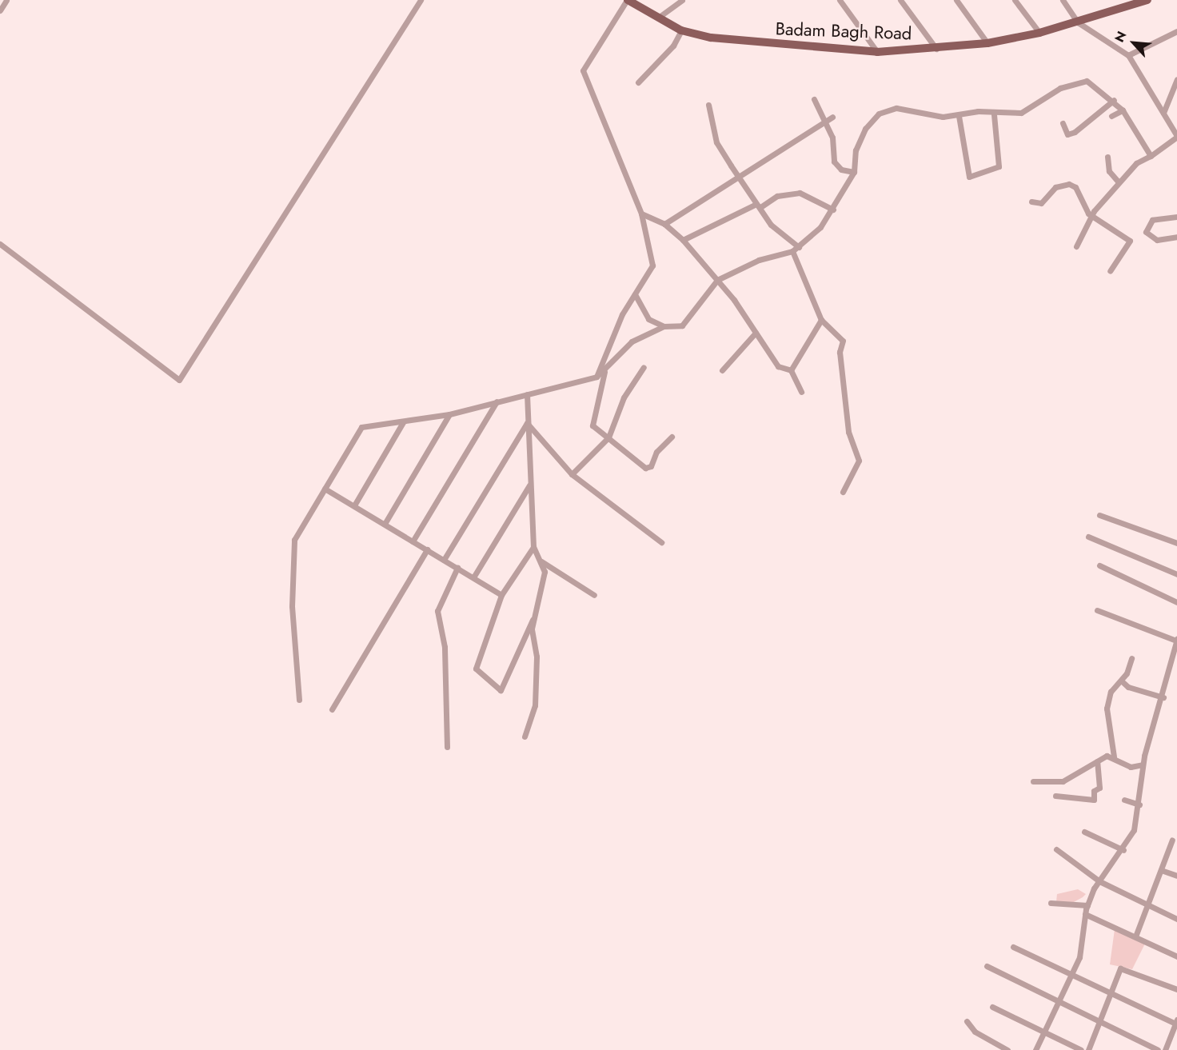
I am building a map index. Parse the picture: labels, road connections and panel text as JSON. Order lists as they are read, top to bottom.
{
  "streets": {
    "main road": ["Badam Bagh Road"]
  },
  "north": "top left"
}
